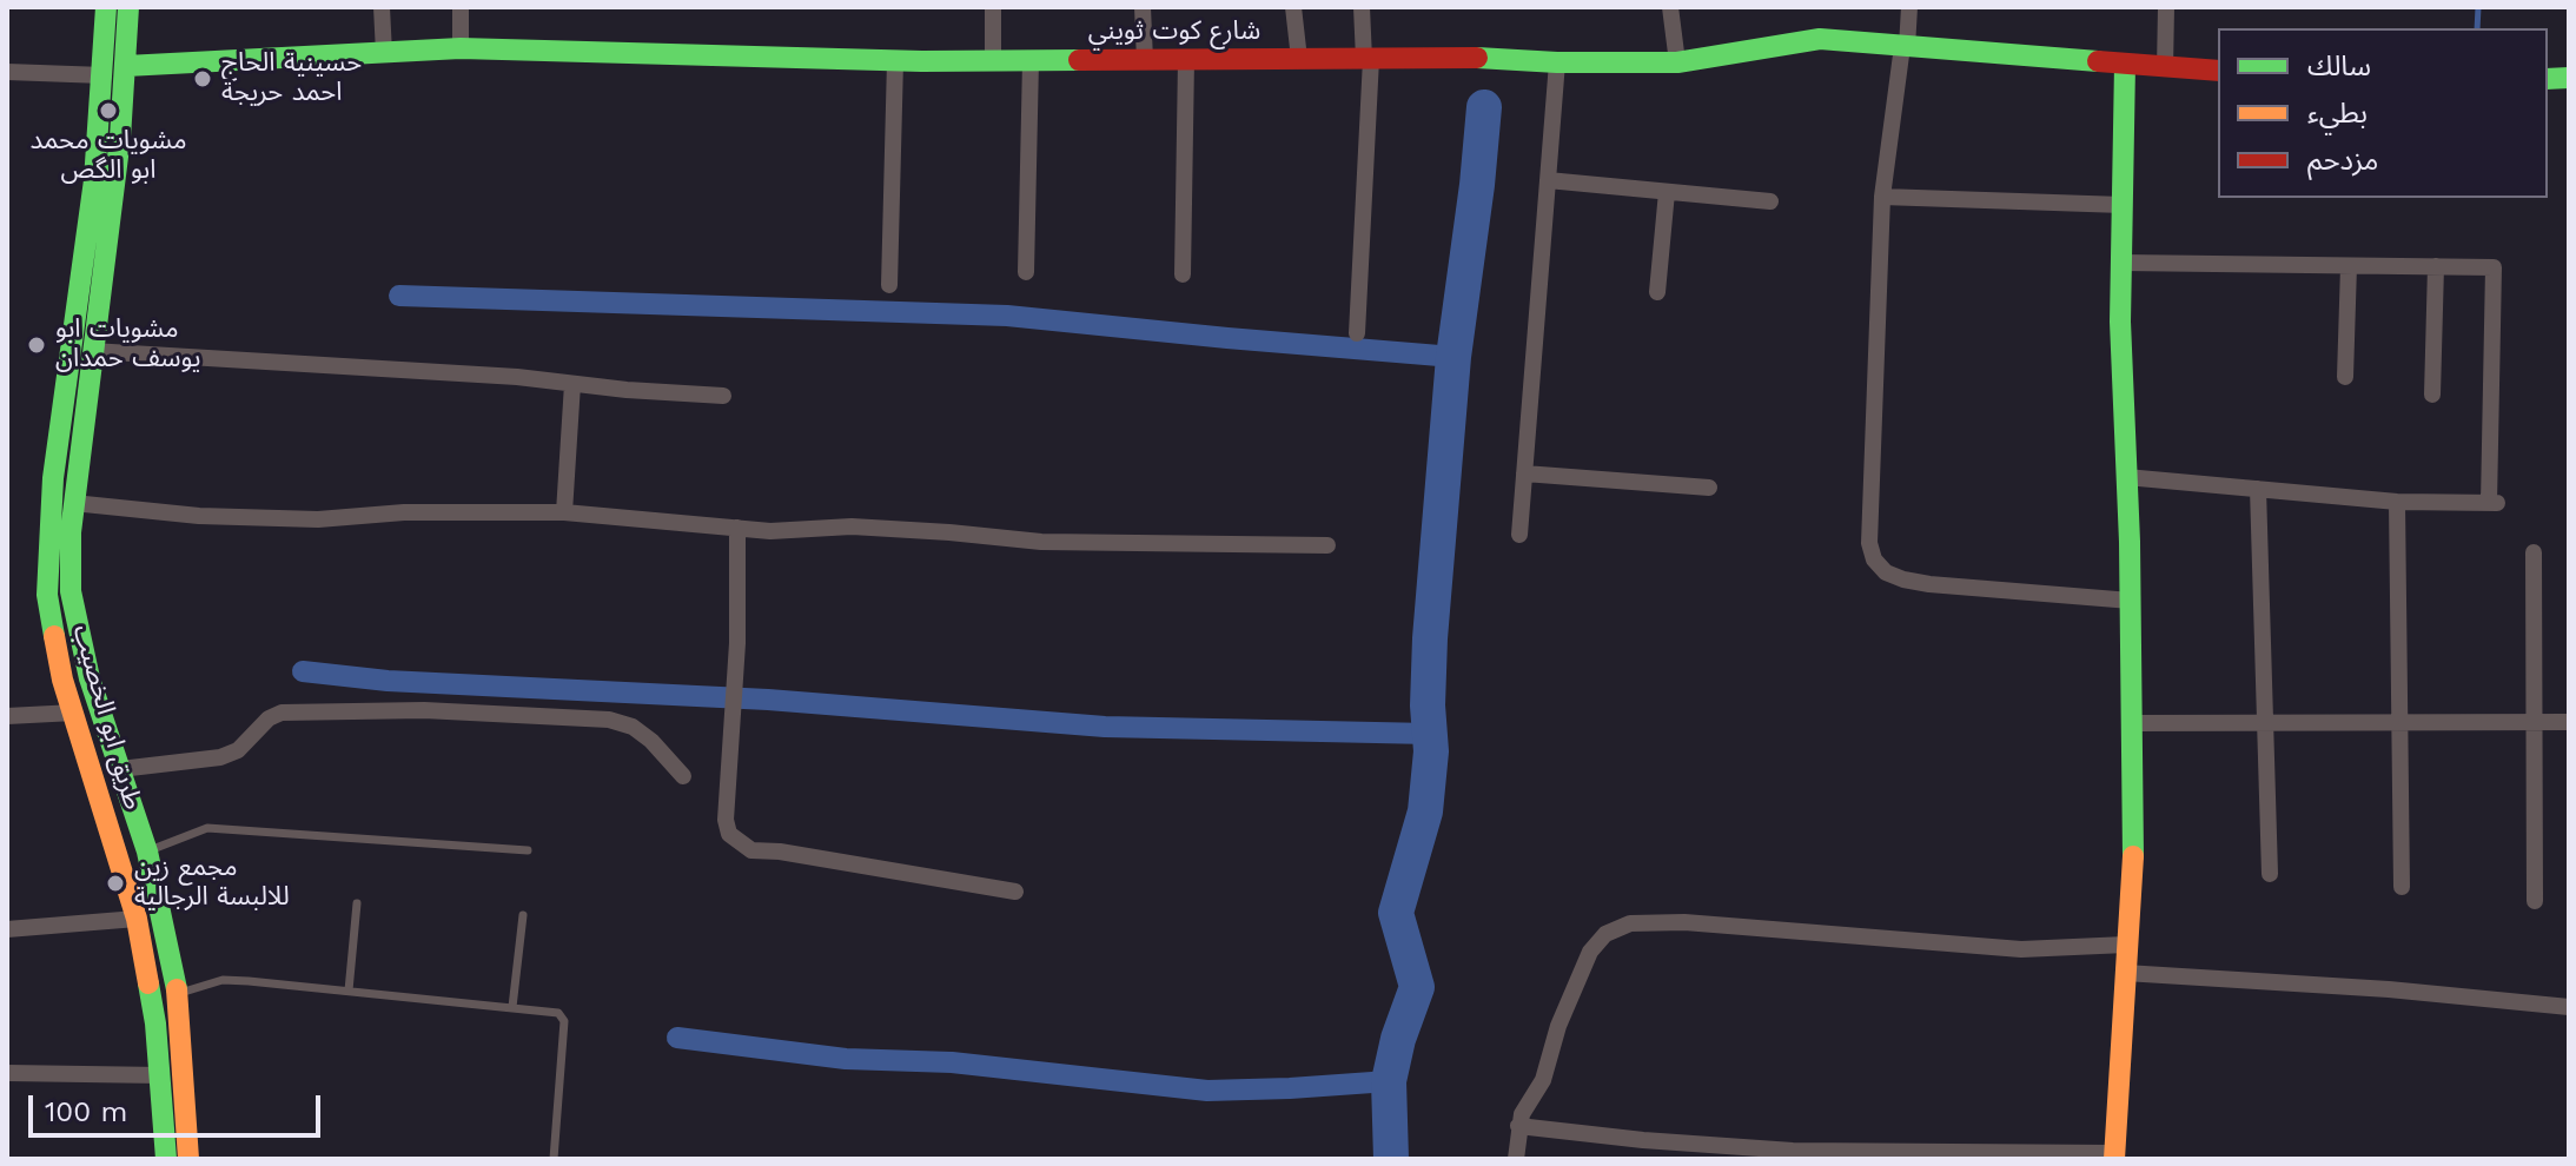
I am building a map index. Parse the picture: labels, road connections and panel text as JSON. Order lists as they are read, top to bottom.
{
  "streets": {
    "main road": ["شارع كوت ثويني", "طريق ابو الخصيب"]
  },
  "crossings": [
    ["شارع كوت ثويني", "طريق ابو الخصيب"]
  ],
  "places": [
    "حسينية الحاج احمد حريجة",
    "مشويات محمد ابو الگص",
    "مشويات ابو يوسف حمدان",
    "مجمع زين للالبسة الرجالية"
  ],
  "legend": ["سالك", "بطيء", "مزدحم"],
  "scale_bar": "100 m"
}
